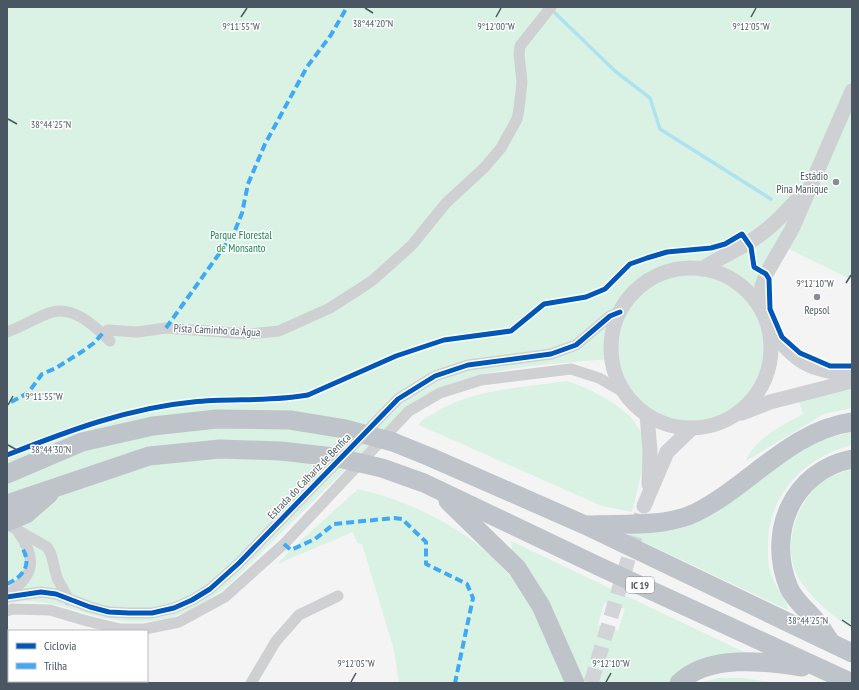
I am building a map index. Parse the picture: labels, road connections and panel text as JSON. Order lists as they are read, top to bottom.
{
  "streets": {
    "highway": ["IC 19"],
    "street": ["Pista Caminho da Água", "Estrada do Calhariz de Benfica"]
  },
  "parks": ["Parque Florestal de Monsanto"],
  "places": ["Estádio Pina Manique", "Repsol"],
  "legend": ["Ciclovia", "Trilha"],
  "coordinates": [
    "38°44'20\"N",
    "9°11'55\"W",
    "9°12'00\"W",
    "9°12'05\"W",
    "38°44'25\"N",
    "9°12'10\"W",
    "38°44'30\"N"
  ]
}
